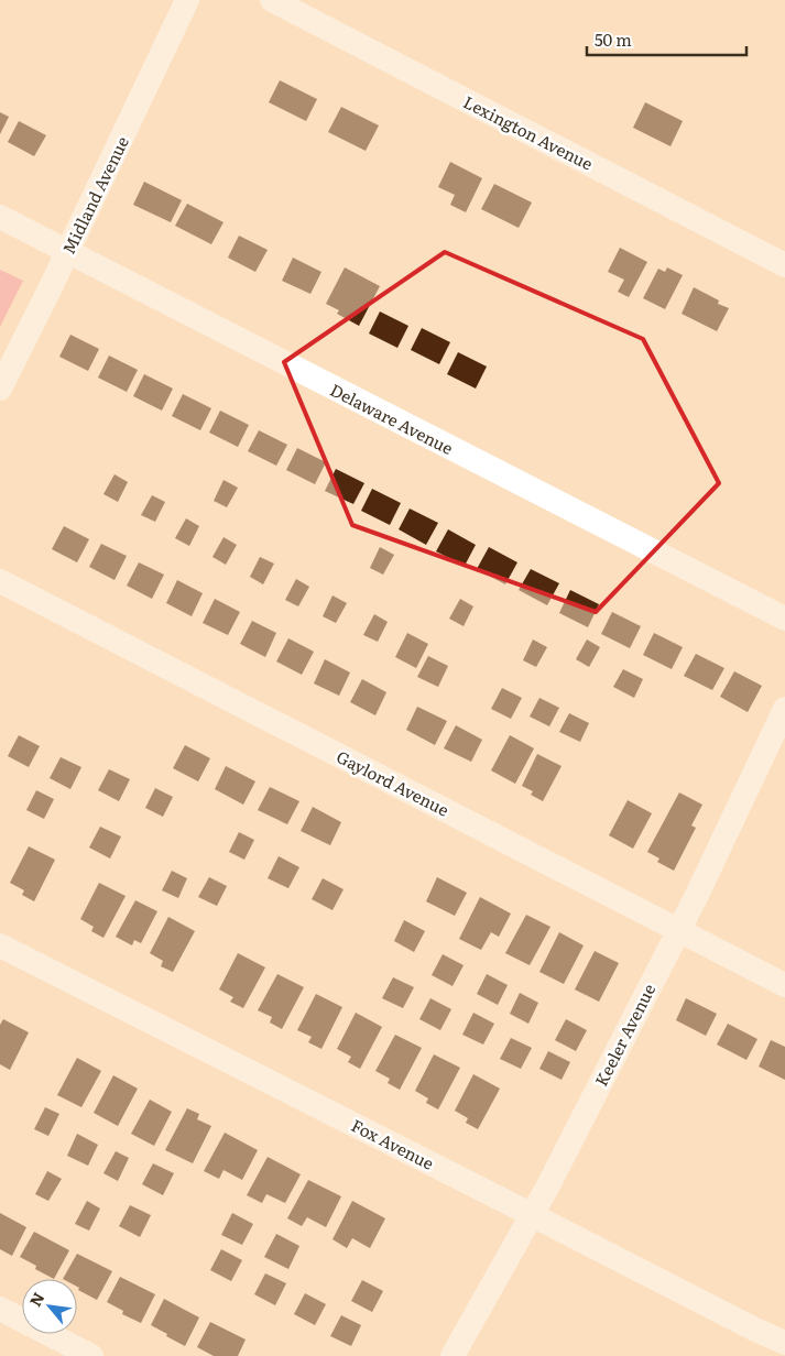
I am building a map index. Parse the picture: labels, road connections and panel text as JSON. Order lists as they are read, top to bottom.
{
  "streets": {
    "street": [
      "Lexington Avenue",
      "Midland Avenue",
      "Delaware Avenue",
      "Gaylord Avenue",
      "Keeler Avenue",
      "Fox Avenue"
    ]
  },
  "crossings": [
    ["Midland Avenue", "Delaware Avenue"],
    ["Gaylord Avenue", "Keeler Avenue"],
    ["Keeler Avenue", "Fox Avenue"]
  ],
  "scale_bar": "50 m",
  "north": "top left"
}
